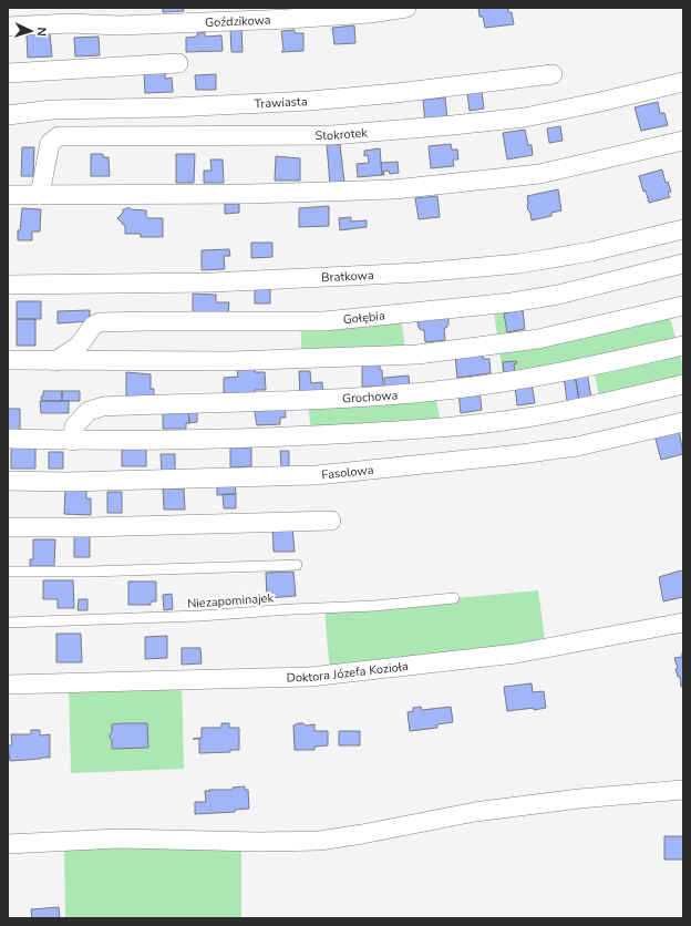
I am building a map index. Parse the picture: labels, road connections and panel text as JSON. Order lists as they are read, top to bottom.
{
  "streets": {
    "street": [
      "Goździkowa",
      "Trawiasta",
      "Stokrotek",
      "Bratkowa",
      "Gołębia",
      "Grochowa",
      "Fasolowa",
      "Doktora Józefa Kozioła"
    ],
    "lane": ["Niezapominajek"]
  },
  "north": "right"
}
